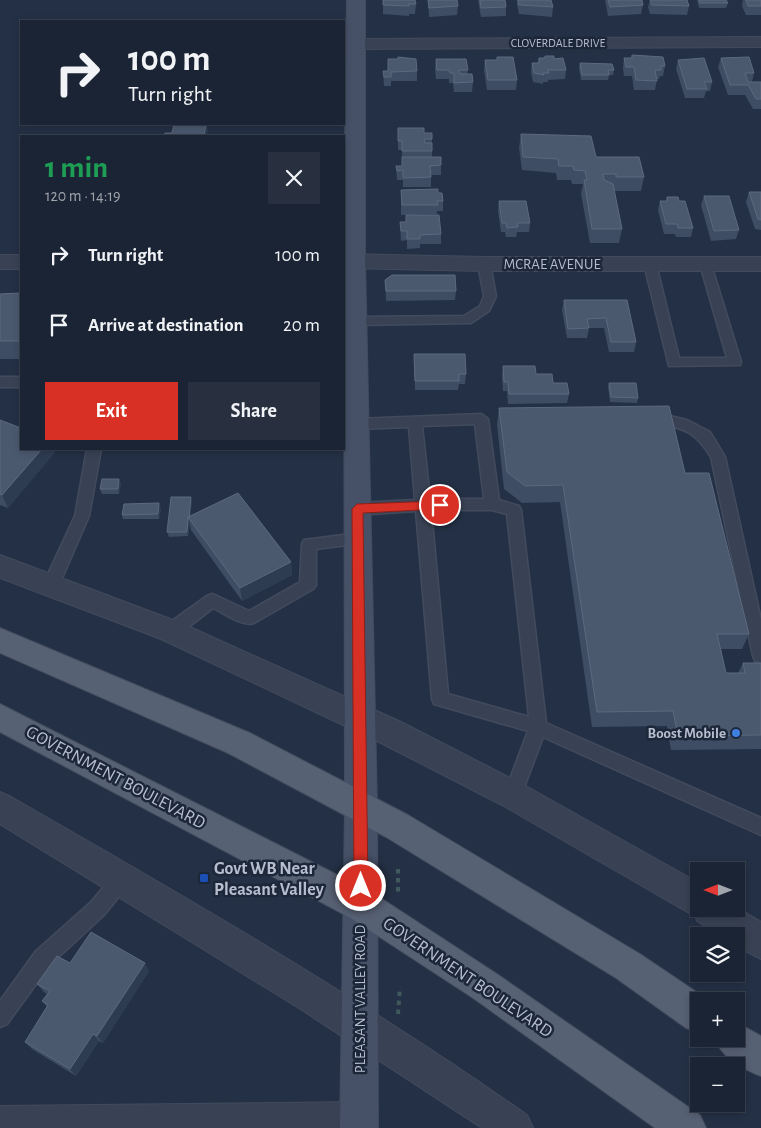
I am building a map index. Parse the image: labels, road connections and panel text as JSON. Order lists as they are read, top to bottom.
{
  "streets": {
    "main road": ["GOVERNMENT BOULEVARD"],
    "street": ["CLOVERDALE DRIVE", "MCRAE AVENUE", "PLEASANT VALLEY ROAD"]
  },
  "crossings": [
    ["CLOVERDALE DRIVE", "PLEASANT VALLEY ROAD"],
    ["MCRAE AVENUE", "PLEASANT VALLEY ROAD"],
    ["GOVERNMENT BOULEVARD", "PLEASANT VALLEY ROAD"]
  ],
  "places": {
    "other": ["Boost Mobile"],
    "transit": ["Govt WB Near Pleasant Valley"]
  },
  "north": "left",
  "page": {
    "turn": ["100 m", "Turn right"],
    "heading": ["1 min", "120 m · 14:19"],
    "list": [
      {
        "name": "Turn right",
        "value": "100 m"
      },
      {
        "name": "Arrive at destination",
        "value": "20 m"
      }
    ],
    "buttons": ["Exit", "Share"],
    "map_buttons": ["+", "−"]
  }
}
